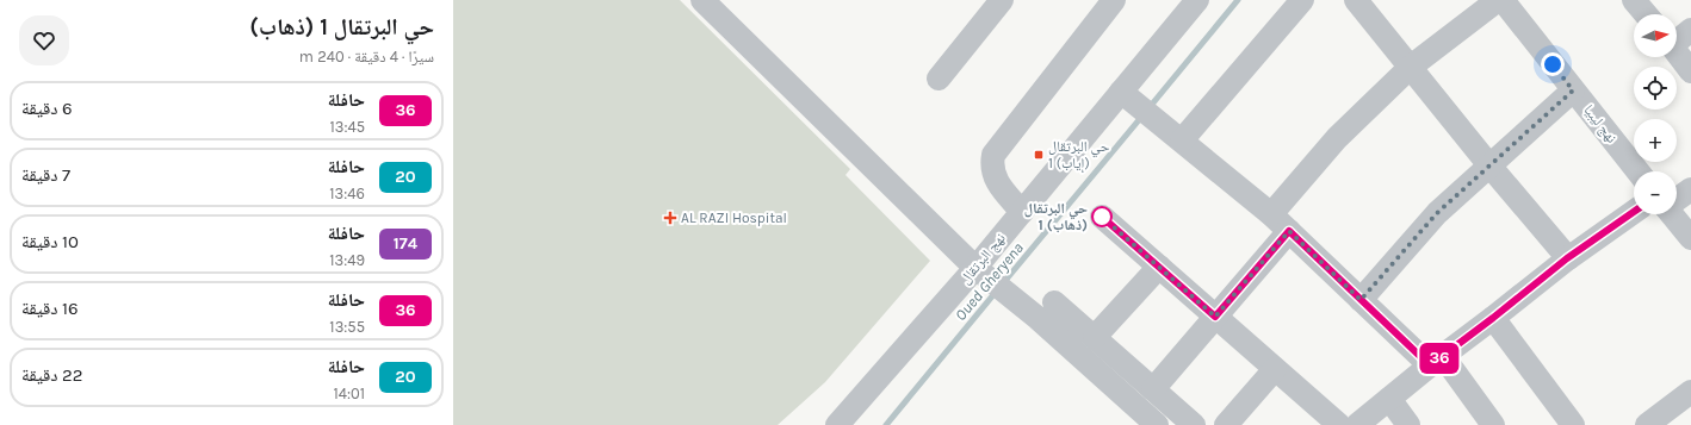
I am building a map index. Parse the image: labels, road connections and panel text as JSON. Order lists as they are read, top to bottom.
{
  "streets": {
    "street": ["نهج ليبيا", "نهج البرتقال"]
  },
  "water": ["Oued Gheryena"],
  "places": {
    "transit": ["حي البرتقال 1 (إياب)"],
    "other": ["حي البرتقال 1 (ذهاب)"],
    "health": ["AL RAZI Hospital"]
  },
  "lines": ["bus line 36"],
  "north": "right",
  "page": {
    "on_map": "36",
    "heading": ["حي البرتقال 1 (ذهاب)", "سيرًا · 4 دقيقة · 240 m"],
    "map_buttons": ["+", "−"],
    "list": [
      {
        "mark": "36",
        "name": "حافلة",
        "note": "13:45",
        "value": "6 دقيقة"
      },
      {
        "mark": "20",
        "name": "حافلة",
        "note": "13:46",
        "value": "7 دقيقة"
      },
      {
        "mark": "174",
        "name": "حافلة",
        "note": "13:49",
        "value": "10 دقيقة"
      },
      {
        "mark": "36",
        "name": "حافلة",
        "note": "13:55",
        "value": "16 دقيقة"
      },
      {
        "mark": "20",
        "name": "حافلة",
        "note": "14:01",
        "value": "22 دقيقة"
      }
    ]
  }
}
